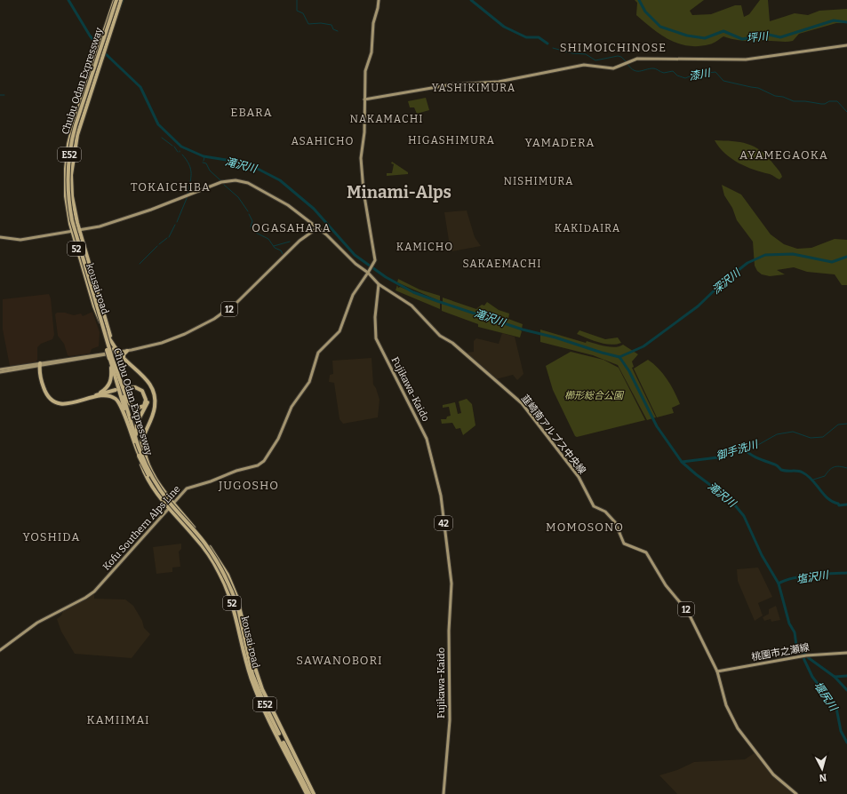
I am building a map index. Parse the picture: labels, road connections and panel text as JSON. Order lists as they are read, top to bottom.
{
  "streets": {
    "highway": [
      "Chubu Odan Expressway",
      "E52",
      "52",
      "kousai road"
    ],
    "main road": [
      "12",
      "Fujikawa-Kaido",
      "韮崎南アルプス中央線",
      "42",
      "Kofu Southern Alps Line",
      "桃園市之瀬線"
    ]
  },
  "crossings": [
    ["Chubu Odan Expressway", "kousai road"],
    ["kousai road", "12"],
    ["kousai road", "Kofu Southern Alps Line"],
    ["Fujikawa-Kaido", "韮崎南アルプス中央線"],
    ["韮崎南アルプス中央線", "桃園市之瀬線"]
  ],
  "districts": [
    "SHIMOICHINOSE",
    "YASHIKIMURA",
    "EBARA",
    "NAKAMACHI",
    "HIGASHIMURA",
    "ASAHICHO",
    "YAMADERA",
    "AYAMEGAOKA",
    "NISHIMURA",
    "TOKAICHIBA",
    "Minami-Alps",
    "OGASAHARA",
    "KAKIDAIRA",
    "KAMICHO",
    "SAKAEMACHI",
    "JUGOSHO",
    "MOMOSONO",
    "YOSHIDA",
    "SAWANOBORI",
    "KAMIIMAI"
  ],
  "water": [
    "坪川",
    "漆川",
    "滝沢川",
    "深沢川",
    "御手洗川",
    "塩沢川",
    "堰尻川"
  ],
  "parks": ["櫛形総合公園"],
  "north": "bottom"
}
